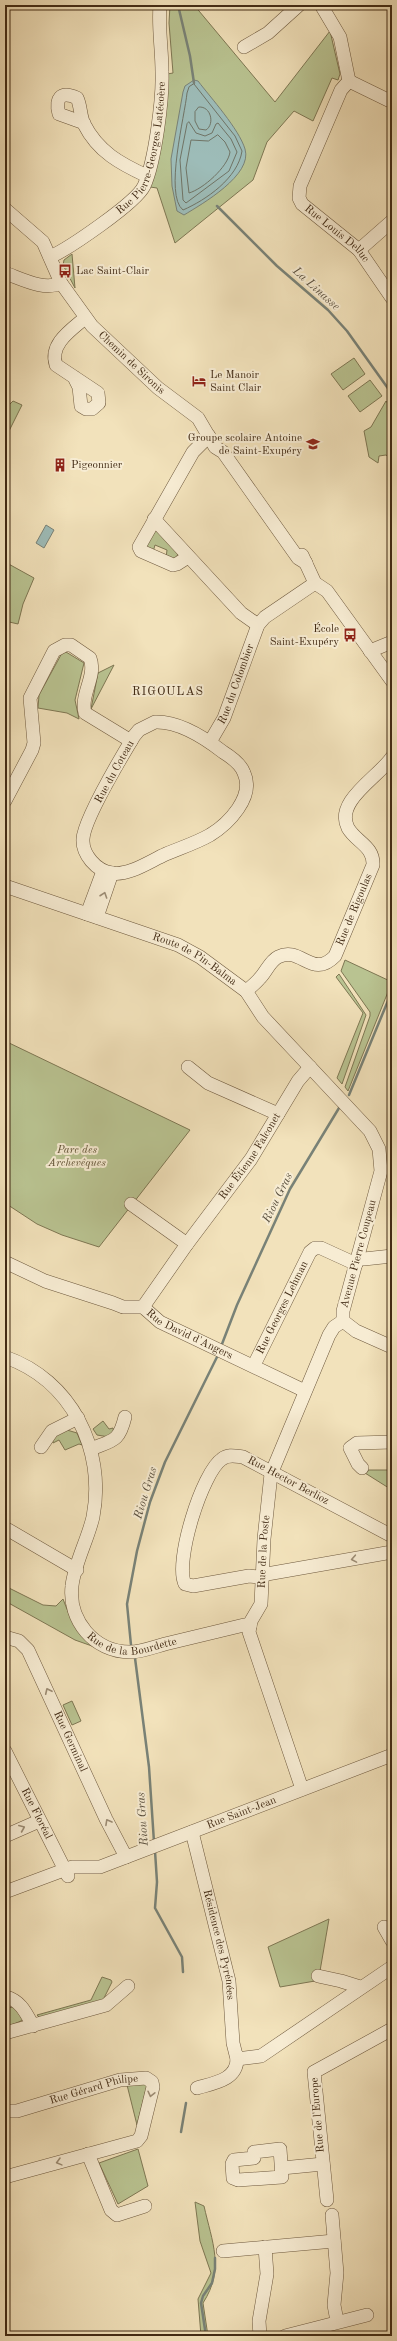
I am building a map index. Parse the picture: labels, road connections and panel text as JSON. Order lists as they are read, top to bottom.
{
  "streets": {
    "street": [
      "Rue Pierre-Georges Latécoère",
      "Rue Louis Delluc",
      "Chemin de Sironis",
      "Rue du Colombier",
      "Rue du Coteau",
      "Rue de Rigoulas",
      "Route de Pin-Balma",
      "Rue Étienne Falconet",
      "Avenue Pierre Coupeau",
      "Rue Georges Lehman",
      "Rue David d'Angers",
      "Rue Hector Berlioz",
      "Rue de la Poste",
      "Rue de la Bourdette",
      "Rue Germinal",
      "Rue Saint-Jean",
      "Rue Floréal",
      "Résidence des Pyrénées",
      "Rue Gérard Philipe",
      "Rue de l'Europe"
    ]
  },
  "crossings": [
    ["Rue Pierre-Georges Latécoère", "Chemin de Sironis"],
    ["Chemin de Sironis", "Rue du Colombier"],
    ["Rue du Colombier", "Rue du Coteau"],
    ["Rue de Rigoulas", "Route de Pin-Balma"],
    ["Route de Pin-Balma", "Rue Étienne Falconet"],
    ["Route de Pin-Balma", "Avenue Pierre Coupeau"],
    ["Rue Étienne Falconet", "Rue David d'Angers"],
    ["Avenue Pierre Coupeau", "Rue Georges Lehman"],
    ["Avenue Pierre Coupeau", "Rue de la Poste"],
    ["Rue Georges Lehman", "Rue David d'Angers"],
    ["Rue David d'Angers", "Rue de la Poste"],
    ["Rue Hector Berlioz", "Rue de la Poste"],
    ["Rue de la Poste", "Rue de la Bourdette"],
    ["Rue Germinal", "Rue Saint-Jean"],
    ["Rue Saint-Jean", "Rue Floréal"],
    ["Rue Saint-Jean", "Résidence des Pyrénées"]
  ],
  "one_way": ["Rue Germinal"],
  "districts": ["RIGOULAS"],
  "water": ["La Linasse", "Riou Gras"],
  "parks": ["Parc des Archevêques"],
  "places": {
    "bus stop": ["Lac Saint-Clair", "École Saint-Exupéry"],
    "hotel": ["Le Manoir Saint Clair"],
    "school or university": ["Groupe scolaire Antoine de Saint-Exupéry"],
    "building": ["Pigeonnier"]
  }
}
